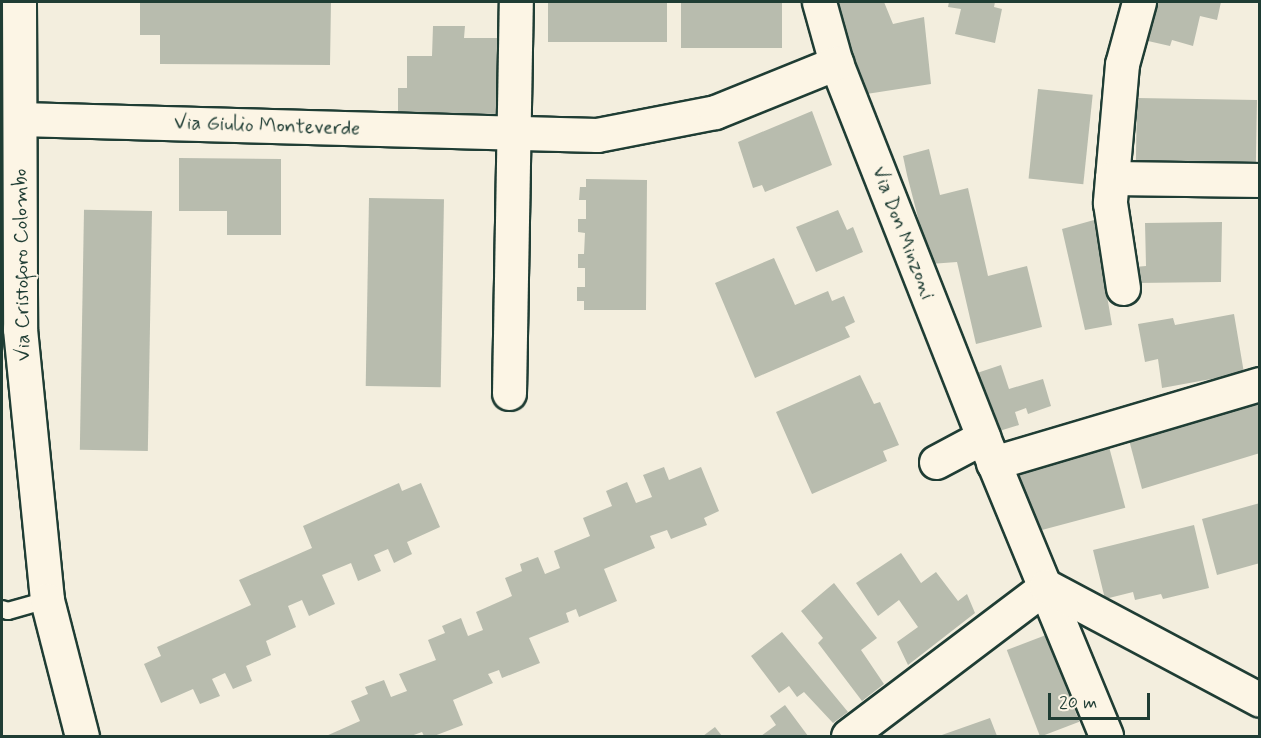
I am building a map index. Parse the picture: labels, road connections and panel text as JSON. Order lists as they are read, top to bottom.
{
  "streets": {
    "street": ["Via Giulio Monteverde", "Via Don Minzoni", "Via Cristoforo Colombo"]
  },
  "crossings": [
    ["Via Giulio Monteverde", "Via Don Minzoni"],
    ["Via Giulio Monteverde", "Via Cristoforo Colombo"]
  ],
  "scale_bar": "20 m"
}
